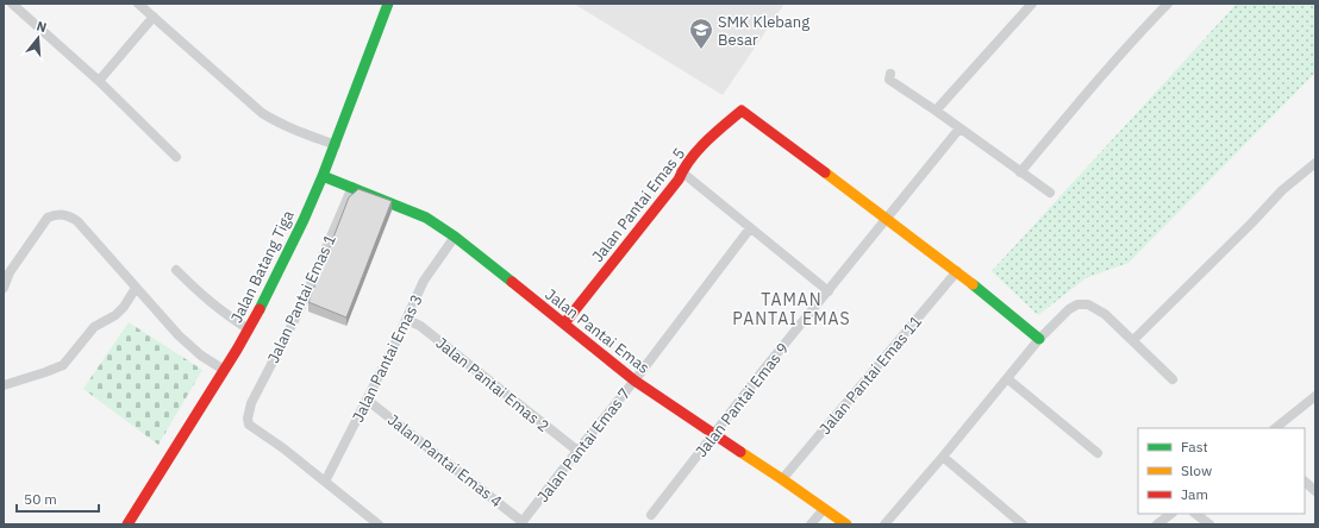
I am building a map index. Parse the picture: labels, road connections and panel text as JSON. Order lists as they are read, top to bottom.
{
  "streets": {
    "street": [
      "Jalan Pantai Emas 5",
      "Jalan Batang Tiga",
      "Jalan Pantai Emas 1",
      "Jalan Pantai Emas",
      "Jalan Pantai Emas 3",
      "Jalan Pantai Emas 11",
      "Jalan Pantai Emas 2",
      "Jalan Pantai Emas 9",
      "Jalan Pantai Emas 7",
      "Jalan Pantai Emas 4"
    ]
  },
  "crossings": [
    ["Jalan Pantai Emas 5", "Jalan Pantai Emas"],
    ["Jalan Pantai Emas 5", "Jalan Pantai Emas 9"],
    ["Jalan Batang Tiga", "Jalan Pantai Emas"],
    ["Jalan Pantai Emas 1", "Jalan Pantai Emas"],
    ["Jalan Pantai Emas 1", "Jalan Pantai Emas 3"],
    ["Jalan Pantai Emas", "Jalan Pantai Emas 3"],
    ["Jalan Pantai Emas", "Jalan Pantai Emas 11"],
    ["Jalan Pantai Emas", "Jalan Pantai Emas 9"],
    ["Jalan Pantai Emas", "Jalan Pantai Emas 7"],
    ["Jalan Pantai Emas 3", "Jalan Pantai Emas 2"],
    ["Jalan Pantai Emas 3", "Jalan Pantai Emas 4"],
    ["Jalan Pantai Emas 2", "Jalan Pantai Emas 7"],
    ["Jalan Pantai Emas 7", "Jalan Pantai Emas 4"]
  ],
  "districts": ["TAMAN PANTAI EMAS"],
  "places": {
    "school or university": ["SMK Klebang Besar"]
  },
  "legend": ["Fast", "Slow", "Jam"],
  "scale_bar": "50 m",
  "north": "top"
}
